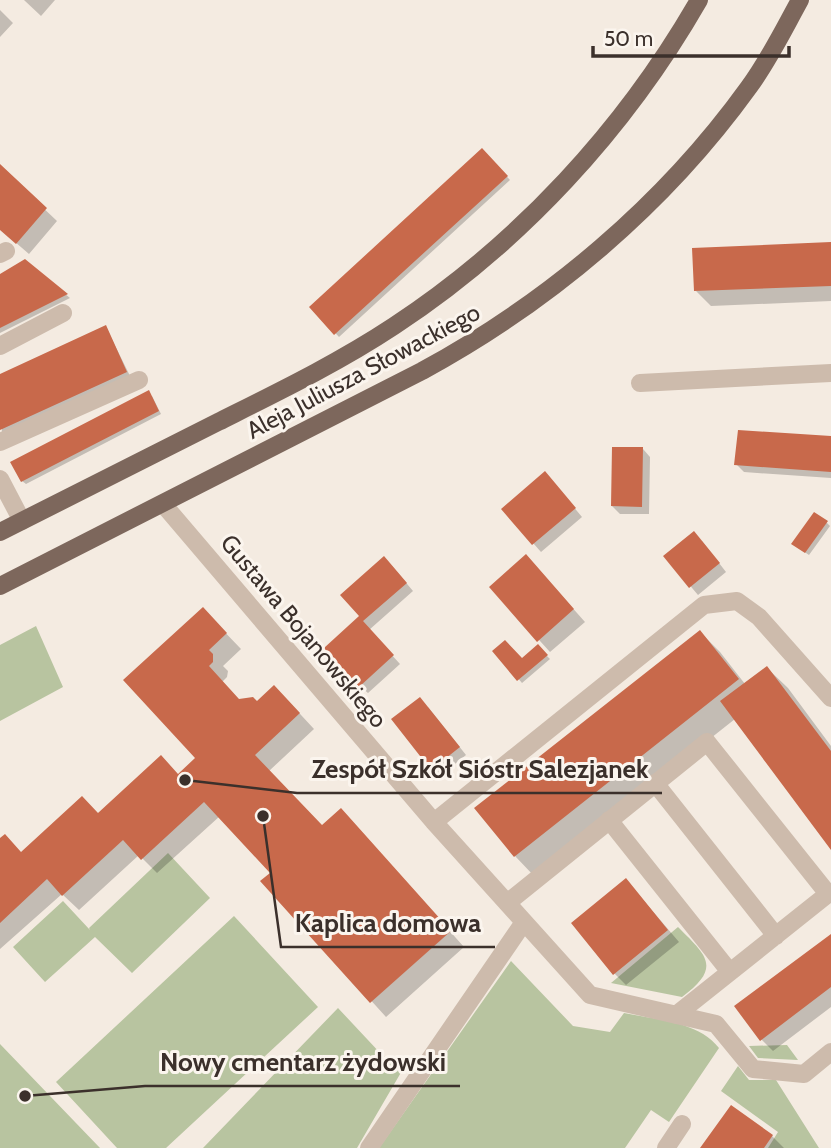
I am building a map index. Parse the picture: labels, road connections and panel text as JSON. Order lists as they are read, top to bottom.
{
  "streets": {
    "main road": ["Aleja Juliusza Słowackiego"],
    "street": ["Gustawa Bojanowskiego"]
  },
  "crossings": [
    ["Aleja Juliusza Słowackiego", "Gustawa Bojanowskiego"]
  ],
  "places": ["Zespół Szkół Sióstr Salezjanek", "Kaplica domowa", "Nowy cmentarz żydowski"],
  "scale_bar": "50 m"
}
